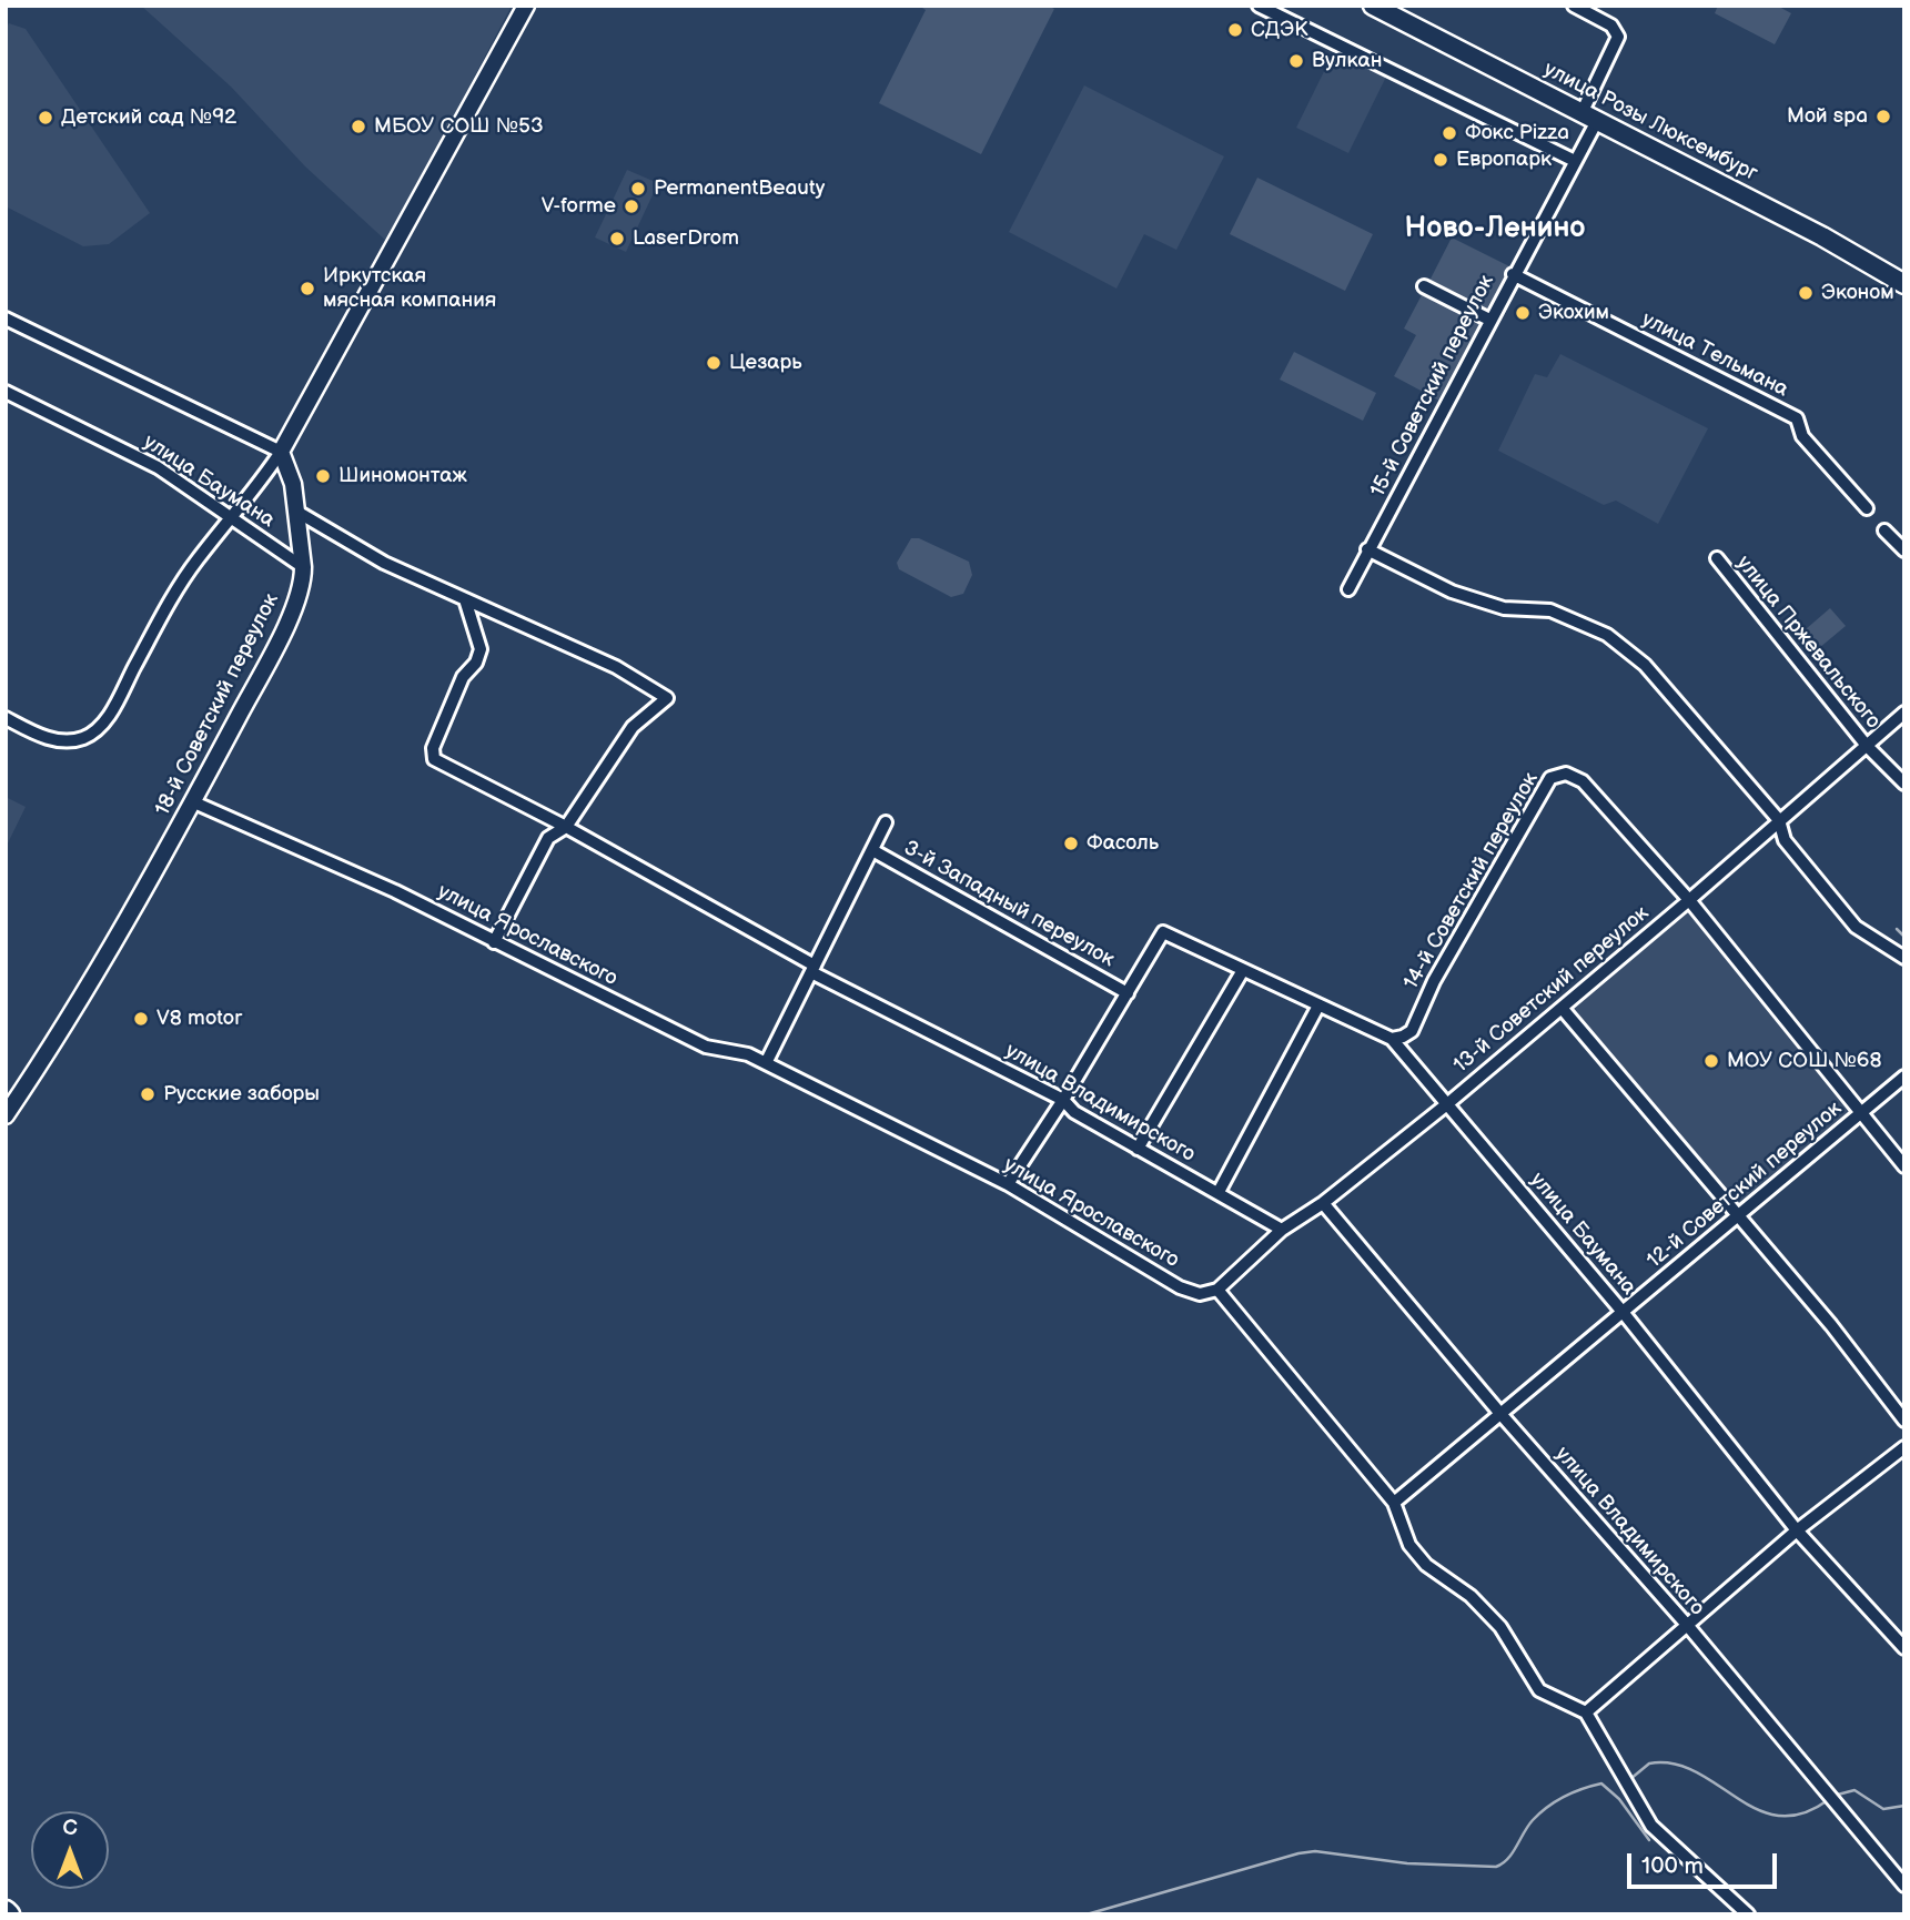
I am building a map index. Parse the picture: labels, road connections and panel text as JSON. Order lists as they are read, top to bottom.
{
  "streets": {
    "main road": ["улица Розы Люксембург"],
    "street": [
      "улица Тельмана",
      "15-й Советский переулок",
      "улица Баумана",
      "улица Пржевальского",
      "18-й Советский переулок",
      "14-й Советский переулок",
      "3-й Западный переулок",
      "улица Ярославского",
      "13-й Советский переулок",
      "улица Владимирского",
      "12-й Советский переулок"
    ]
  },
  "crossings": [
    ["улица Розы Люксембург", "15-й Советский переулок"],
    ["улица Тельмана", "15-й Советский переулок"],
    ["улица Баумана", "18-й Советский переулок"],
    ["улица Баумана", "14-й Советский переулок"],
    ["улица Баумана", "3-й Западный переулок"],
    ["улица Баумана", "13-й Советский переулок"],
    ["улица Баумана", "12-й Советский переулок"],
    ["улица Пржевальского", "13-й Советский переулок"],
    ["18-й Советский переулок", "улица Ярославского"],
    ["14-й Советский переулок", "13-й Советский переулок"],
    ["14-й Советский переулок", "12-й Советский переулок"],
    ["улица Ярославского", "13-й Советский переулок"],
    ["13-й Советский переулок", "улица Владимирского"],
    ["улица Владимирского", "12-й Советский переулок"]
  ],
  "districts": ["Ново-Ленино"],
  "places": [
    "СДЭК",
    "Вулкан",
    "Мой spa",
    "Детский сад №92",
    "МБОУ СОШ №53",
    "Фокс Pizza",
    "Европарк",
    "PermanentBeauty",
    "V-forme",
    "LaseгDrom",
    "Иркутская мясная компания",
    "Эконом",
    "Экохим",
    "Цезарь",
    "Шиномонтаж",
    "Фасоль",
    "V8 motor",
    "МОУ СОШ №68",
    "Русские заборы"
  ],
  "scale_bar": "100 m",
  "north": "top"
}
